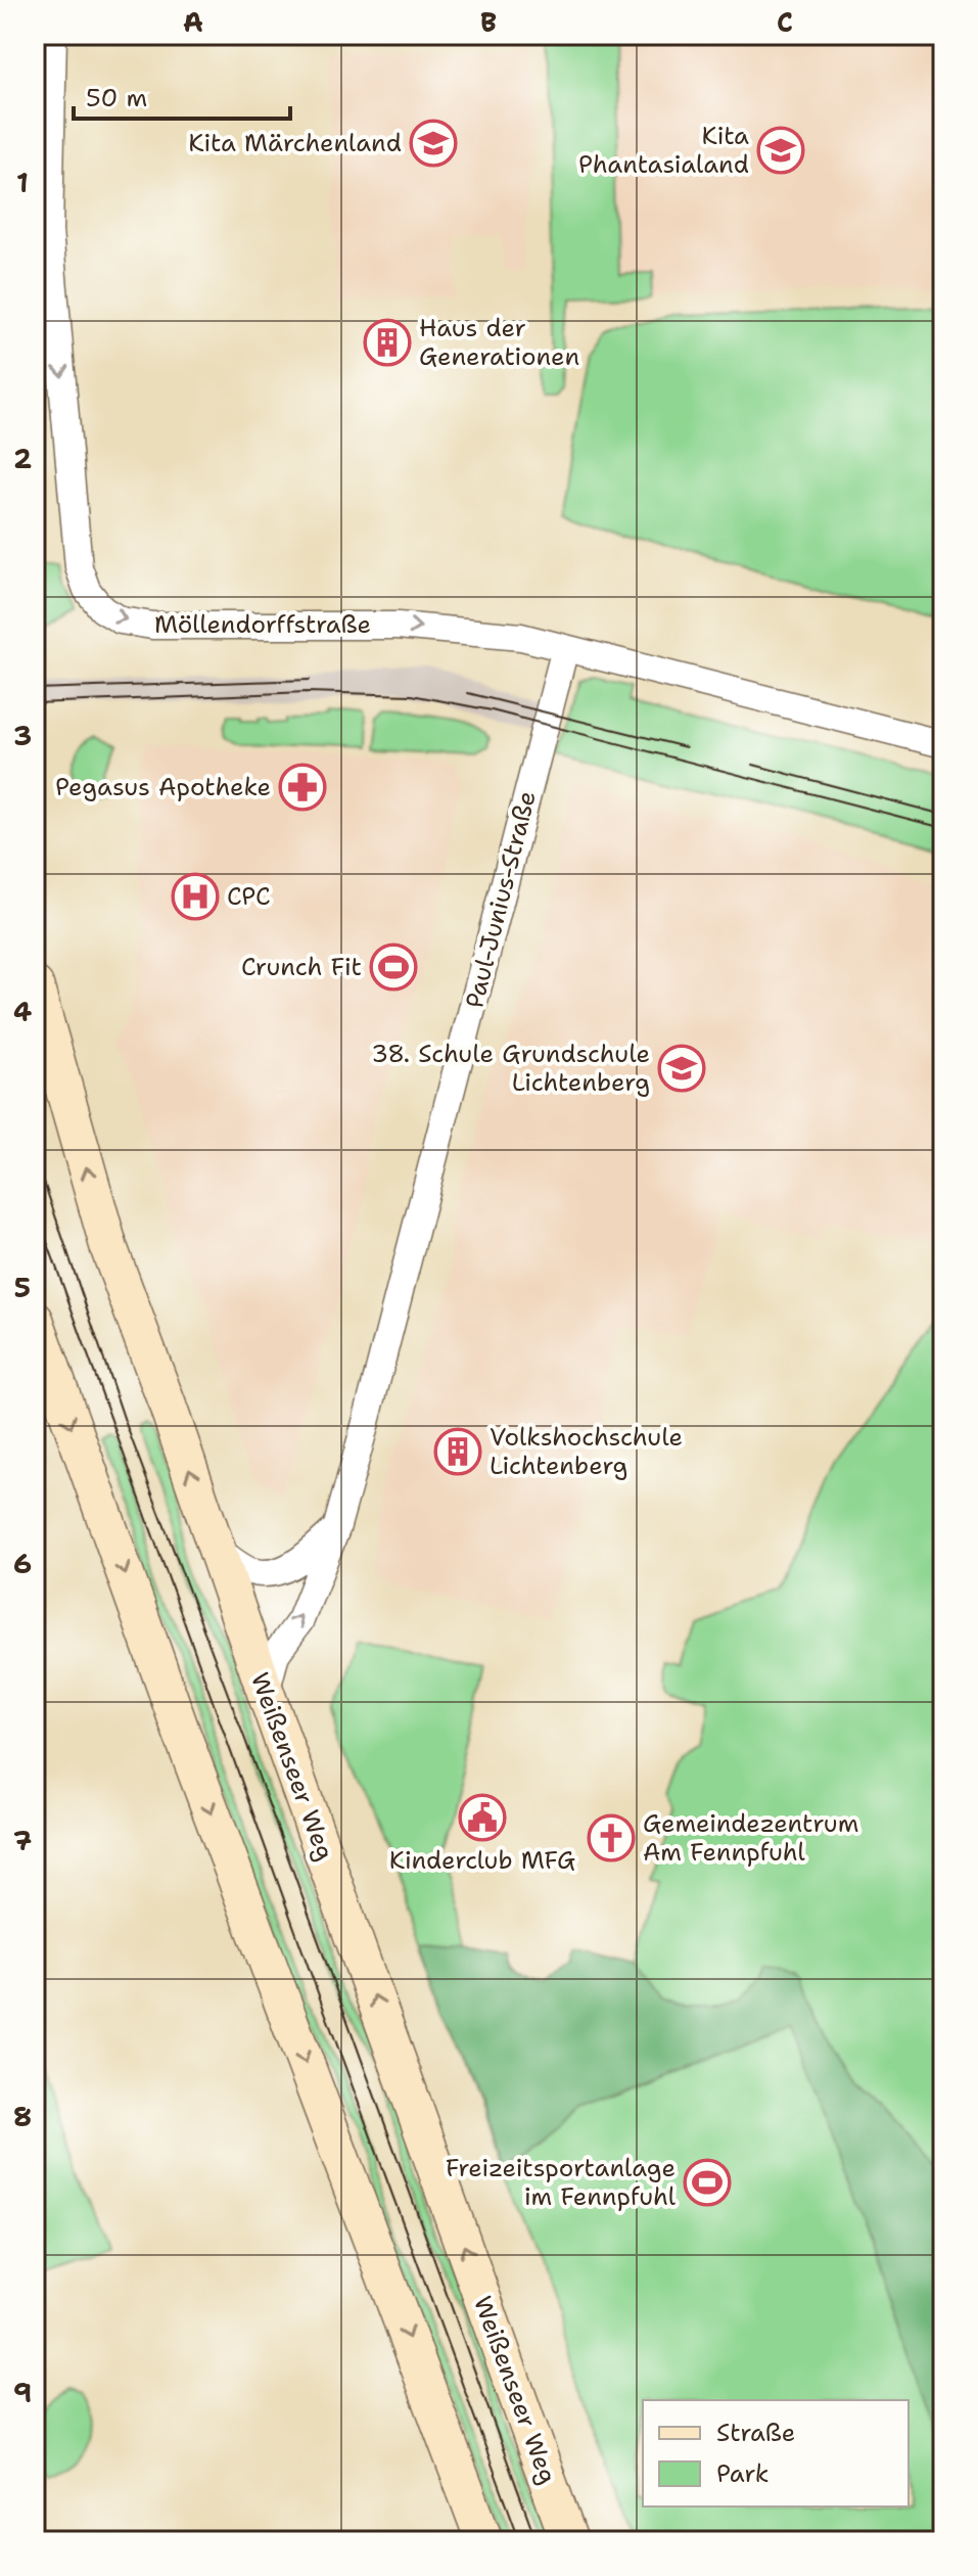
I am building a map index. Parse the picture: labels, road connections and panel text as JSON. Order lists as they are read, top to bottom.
{
  "streets": {
    "main road": ["Weißenseer Weg"],
    "street": ["Möllendorffstraße", "Paul-Junius-Straße"]
  },
  "crossings": [
    ["Möllendorffstraße", "Paul-Junius-Straße"],
    ["Paul-Junius-Straße", "Weißenseer Weg"]
  ],
  "places": {
    "school or university": ["Kita Märchenland", "Kita Phantasialand", "38. Schule Grundschule Lichtenberg"],
    "building": ["Haus der Generationen", "Volkshochschule Lichtenberg"],
    "pharmacy": ["Pegasus Apotheke"],
    "hospital": ["CPC"],
    "sports": ["Crunch Fit", "Freizeitsportanlage im Fennpfuhl"],
    "public building": ["Kinderclub MFG"],
    "church": ["Gemeindezentrum Am Fennpfuhl"]
  },
  "legend": ["Straße", "Park"],
  "scale_bar": "50 m",
  "grid": {
    "columns": ["A", "B", "C"],
    "rows": [
      "1",
      "2",
      "3",
      "4",
      "5",
      "6",
      "7",
      "8",
      "9"
    ]
  }
}
